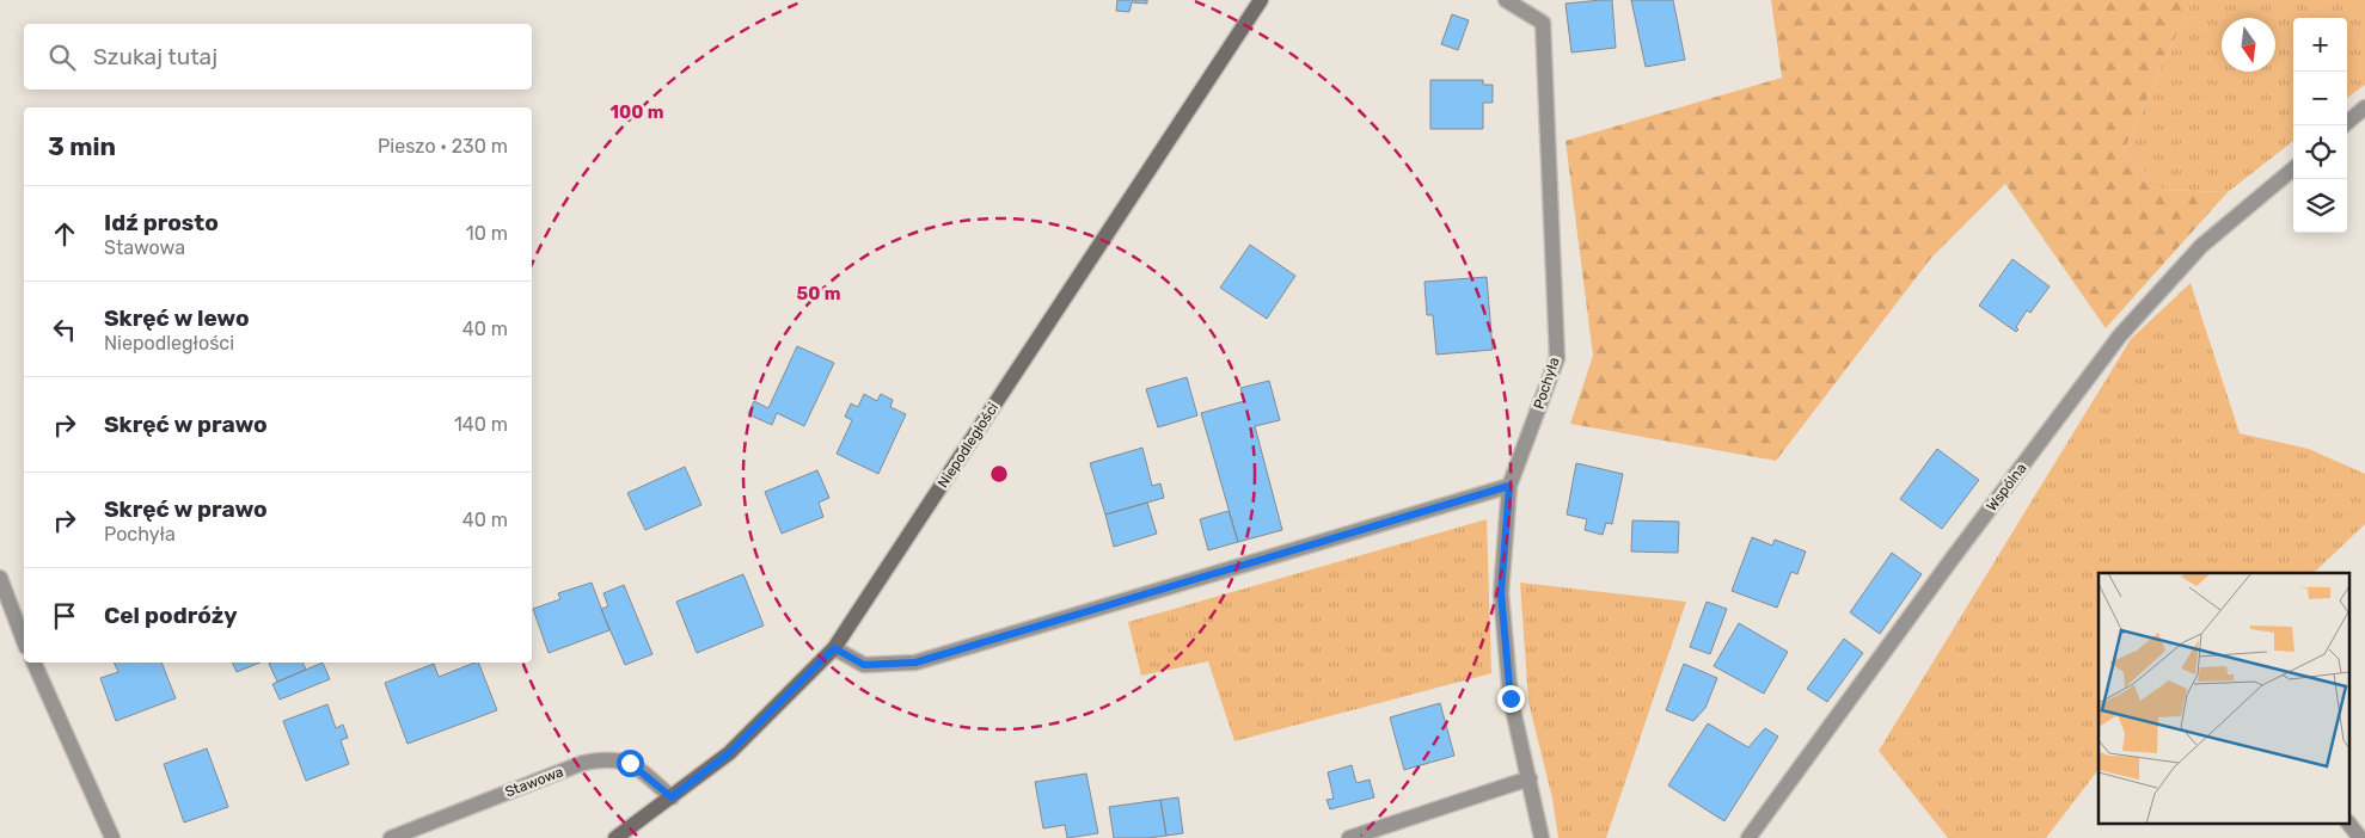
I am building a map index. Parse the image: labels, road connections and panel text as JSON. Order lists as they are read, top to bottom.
{
  "streets": {
    "street": [
      "Pochyła",
      "Niepodległości",
      "Wspólna",
      "Stawowa"
    ]
  },
  "crossings": [
    ["Niepodległości", "Stawowa"]
  ],
  "north": "bottom",
  "page": {
    "map_buttons": ["+", "−"],
    "search": "Szukaj tutaj",
    "heading": ["3 min", "Pieszo · 230 m"],
    "list": [
      ["Idź prosto", "Stawowa", "10 m"],
      ["Skręć w lewo", "Niepodległości", "40 m"],
      ["Skręć w prawo", "140 m"],
      ["Skręć w prawo", "Pochyła", "40 m"],
      "Cel podróży"
    ]
  },
  "rings": ["100 m", "50 m"]
}
